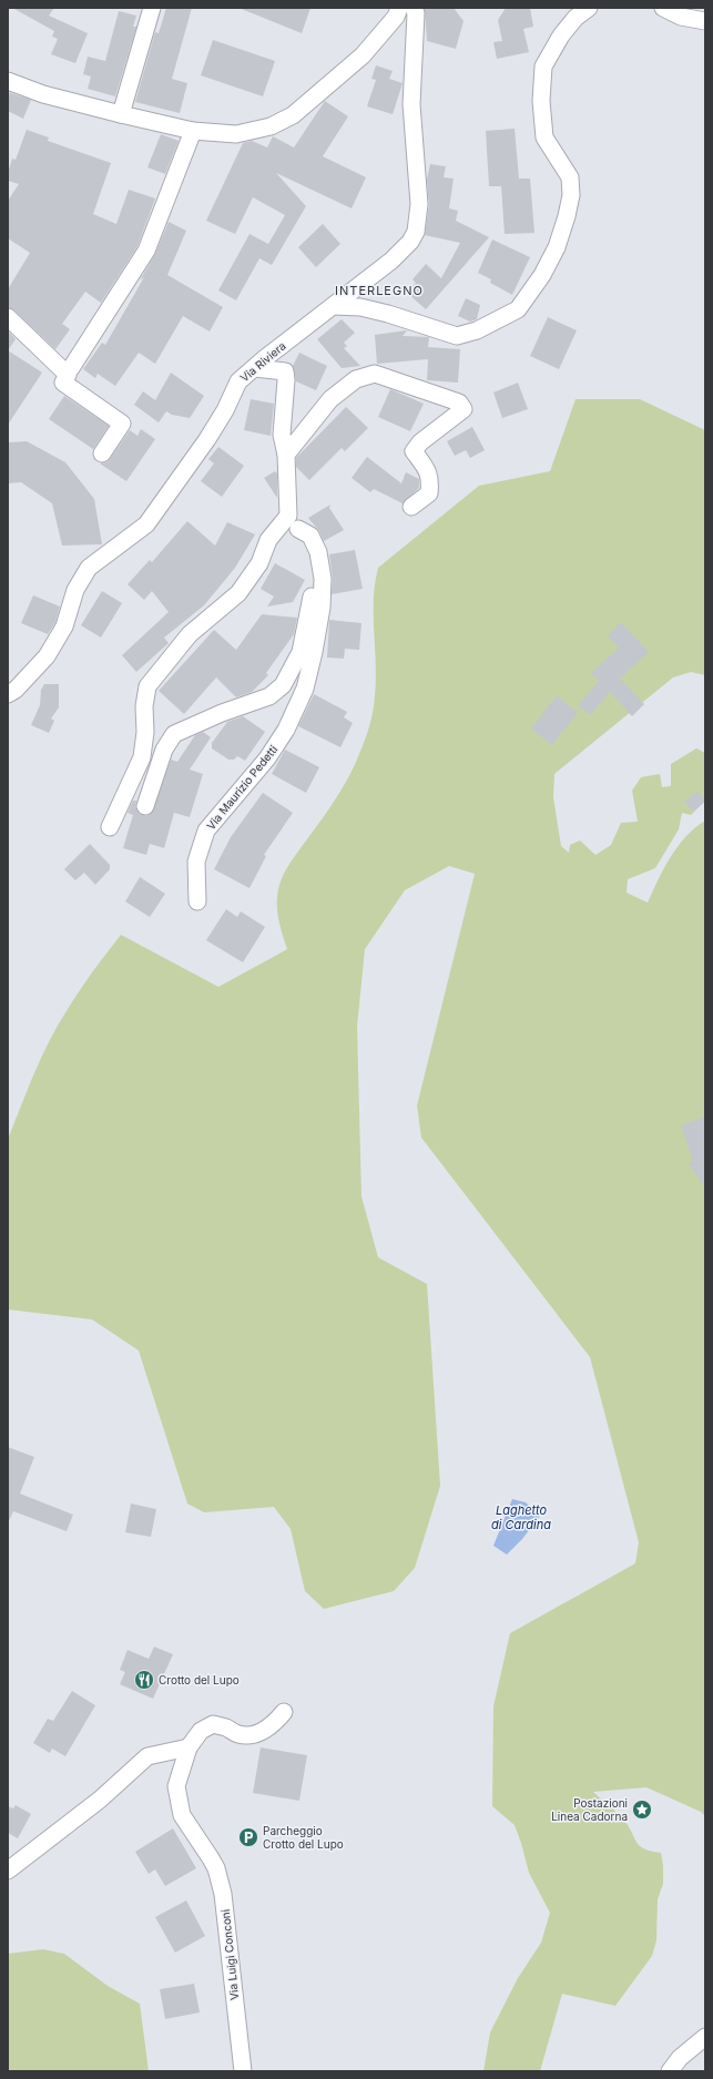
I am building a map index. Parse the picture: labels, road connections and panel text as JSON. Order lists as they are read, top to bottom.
{
  "streets": {
    "street": ["Via Riviera", "Via Maurizio Pedetti", "Via Luigi Conconi"]
  },
  "districts": ["INTERLEGNO"],
  "water": ["Laghetto di Cardina"],
  "places": {
    "restaurant": ["Crotto del Lupo"],
    "place": ["Postazioni Linea Cadorna"],
    "parking": ["Parcheggio Crotto del Lupo"]
  }
}
